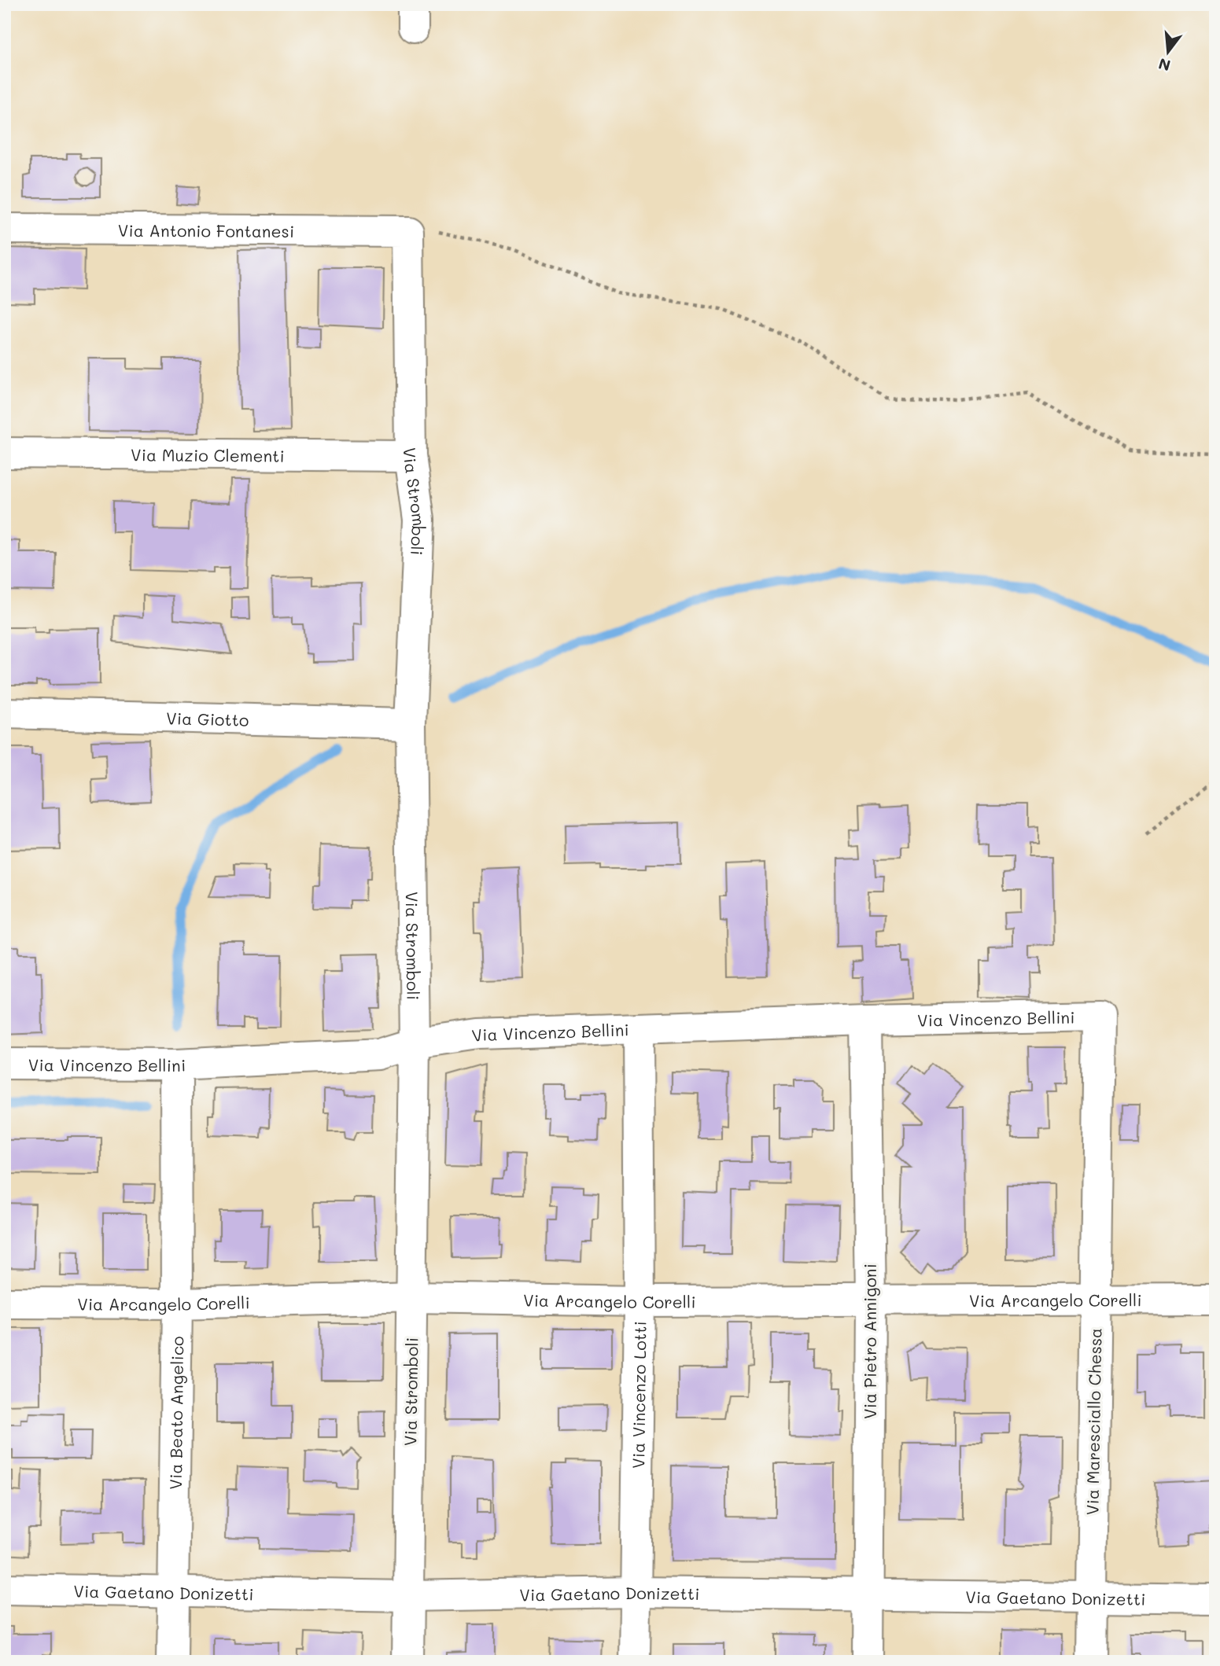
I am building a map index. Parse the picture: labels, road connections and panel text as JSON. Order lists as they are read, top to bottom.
{
  "streets": {
    "street": [
      "Via Antonio Fontanesi",
      "Via Muzio Clementi",
      "Via Stromboli",
      "Via Giotto",
      "Via Vincenzo Bellini",
      "Via Arcangelo Corelli",
      "Via Pietro Annigoni",
      "Via Vincenzo Lotti",
      "Via Beato Angelico",
      "Via Maresciallo Chessa",
      "Via Gaetano Donizetti"
    ]
  },
  "crossings": [
    ["Via Antonio Fontanesi", "Via Stromboli"],
    ["Via Muzio Clementi", "Via Stromboli"],
    ["Via Stromboli", "Via Giotto"],
    ["Via Stromboli", "Via Vincenzo Bellini"],
    ["Via Stromboli", "Via Arcangelo Corelli"],
    ["Via Stromboli", "Via Gaetano Donizetti"],
    ["Via Vincenzo Bellini", "Via Pietro Annigoni"],
    ["Via Vincenzo Bellini", "Via Vincenzo Lotti"],
    ["Via Vincenzo Bellini", "Via Beato Angelico"],
    ["Via Vincenzo Bellini", "Via Maresciallo Chessa"],
    ["Via Arcangelo Corelli", "Via Pietro Annigoni"],
    ["Via Arcangelo Corelli", "Via Vincenzo Lotti"],
    ["Via Arcangelo Corelli", "Via Beato Angelico"],
    ["Via Arcangelo Corelli", "Via Maresciallo Chessa"],
    ["Via Pietro Annigoni", "Via Gaetano Donizetti"],
    ["Via Vincenzo Lotti", "Via Gaetano Donizetti"],
    ["Via Beato Angelico", "Via Gaetano Donizetti"],
    ["Via Maresciallo Chessa", "Via Gaetano Donizetti"]
  ],
  "north": "bottom"
}
